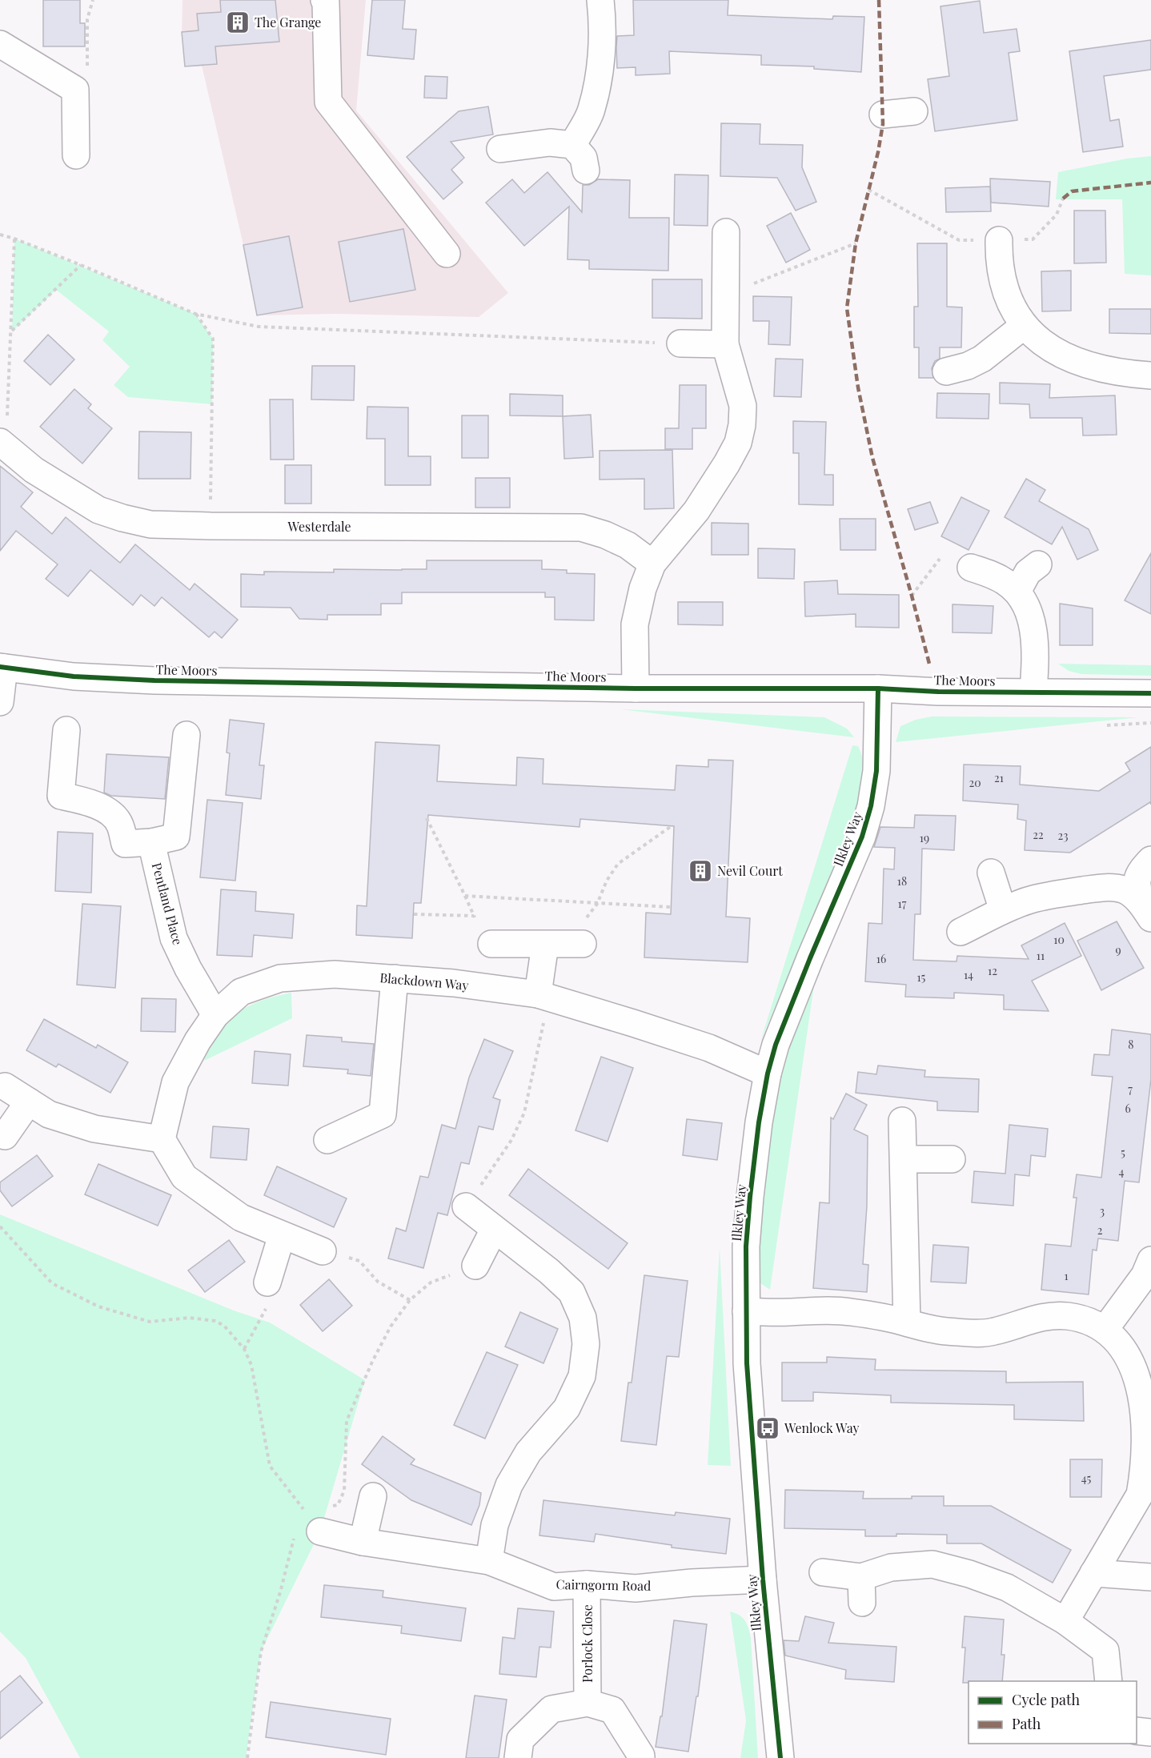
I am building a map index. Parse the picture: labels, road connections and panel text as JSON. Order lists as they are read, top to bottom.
{
  "streets": {
    "street": [
      "Westerdale",
      "The Moors",
      "Ilkley Way",
      "Pentland Place",
      "Blackdown Way",
      "Cairngorm Road",
      "Porlock Close"
    ]
  },
  "crossings": [
    ["The Moors", "Ilkley Way"],
    ["Ilkley Way", "Blackdown Way"],
    ["Ilkley Way", "Cairngorm Road"],
    ["Pentland Place", "Blackdown Way"],
    ["Cairngorm Road", "Porlock Close"]
  ],
  "places": {
    "building": ["The Grange", "Nevil Court"],
    "bus stop": ["Wenlock Way"]
  },
  "house_numbers": [
    "21",
    "20",
    "22",
    "23",
    "19",
    "18",
    "17",
    "10",
    "9",
    "11",
    "16",
    "12",
    "14",
    "15",
    "8",
    "7",
    "6",
    "5",
    "4",
    "3",
    "2",
    "1",
    "45"
  ],
  "legend": ["Cycle path", "Path"]
}
